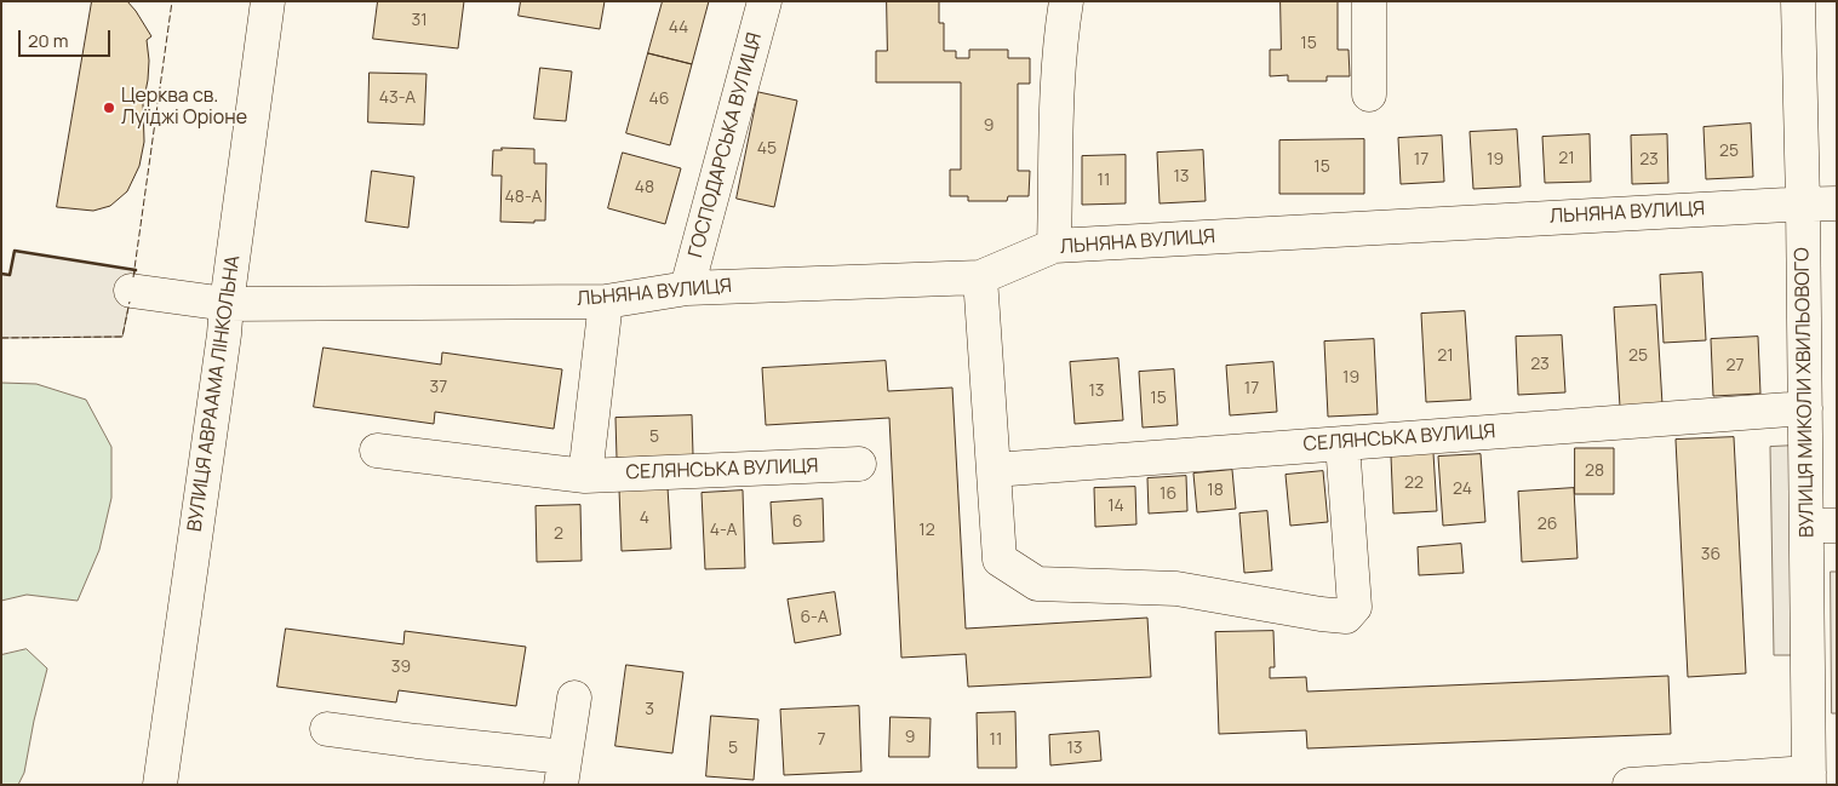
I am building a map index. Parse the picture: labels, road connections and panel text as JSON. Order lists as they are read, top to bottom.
{
  "streets": {
    "street": [
      "ГОСПОДАРСЬКА ВУЛИЦЯ",
      "ЛЬНЯНА ВУЛИЦЯ",
      "ВУЛИЦЯ МИКОЛИ ХВИЛЬОВОГО",
      "ВУЛИЦЯ АВРААМА ЛІНКОЛЬНА",
      "СЕЛЯНСЬКА ВУЛИЦЯ"
    ]
  },
  "crossings": [
    ["ГОСПОДАРСЬКА ВУЛИЦЯ", "ЛЬНЯНА ВУЛИЦЯ"],
    ["ЛЬНЯНА ВУЛИЦЯ", "ВУЛИЦЯ МИКОЛИ ХВИЛЬОВОГО"],
    ["ЛЬНЯНА ВУЛИЦЯ", "ВУЛИЦЯ АВРААМА ЛІНКОЛЬНА"],
    ["ВУЛИЦЯ МИКОЛИ ХВИЛЬОВОГО", "СЕЛЯНСЬКА ВУЛИЦЯ"]
  ],
  "places": ["Церква св. Луїджі Оріоне"],
  "house_numbers": [
    "31",
    "44",
    "15",
    "43-А",
    "46",
    "9",
    "45",
    "25",
    "21",
    "17",
    "19",
    "23",
    "15",
    "13",
    "11",
    "48",
    "48-А",
    "21",
    "25",
    "23",
    "27",
    "19",
    "37",
    "17",
    "13",
    "15",
    "5",
    "28",
    "22",
    "24",
    "18",
    "16",
    "14",
    "4",
    "6",
    "26",
    "4-А",
    "12",
    "2",
    "36",
    "6-А",
    "39",
    "3",
    "9",
    "7",
    "11",
    "5",
    "13"
  ],
  "scale_bar": "20 m"
}
